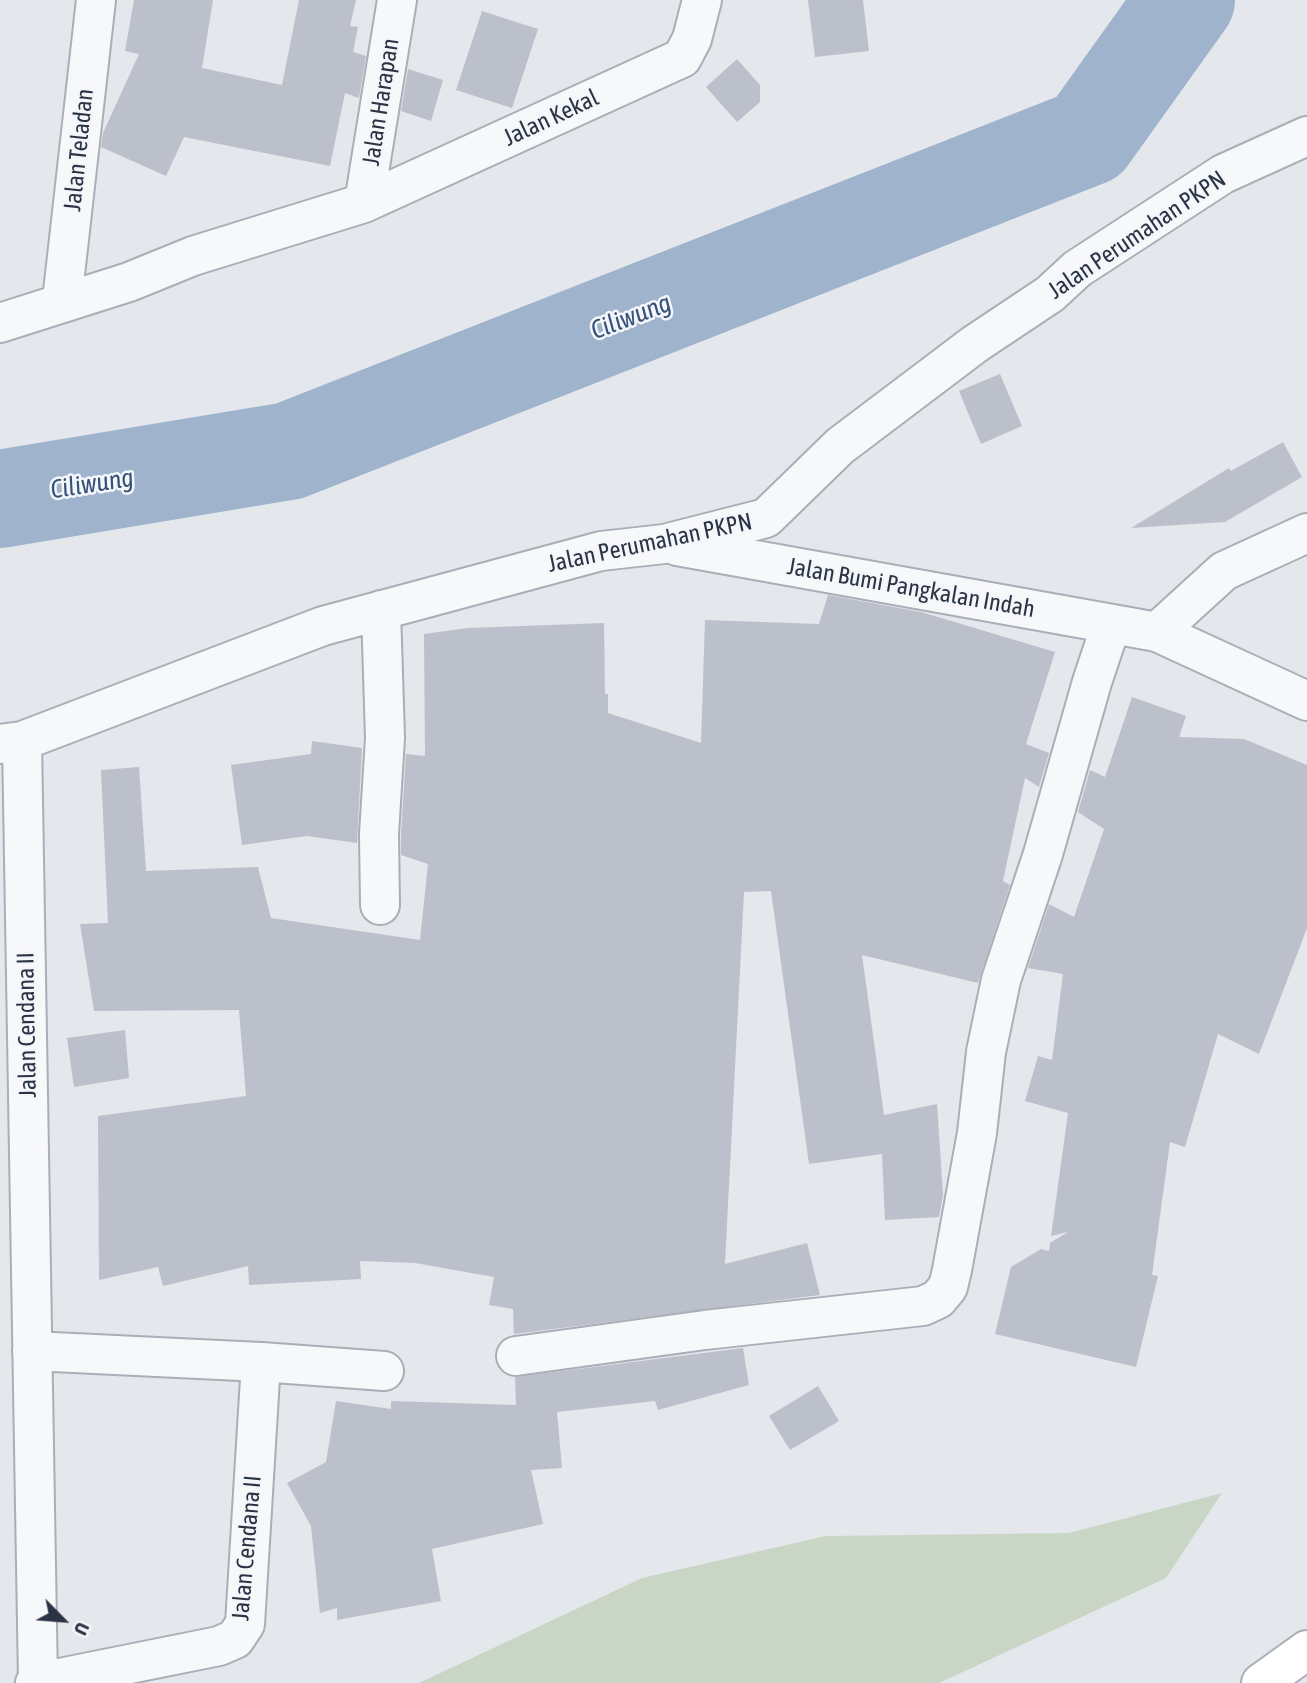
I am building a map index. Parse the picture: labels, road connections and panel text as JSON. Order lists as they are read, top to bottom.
{
  "streets": {
    "street": [
      "Jalan Harapan",
      "Jalan Kekal",
      "Jalan Teladan",
      "Jalan Perumahan PKPN",
      "Jalan Bumi Pangkalan Indah",
      "Jalan Cendana II"
    ]
  },
  "crossings": [
    ["Jalan Harapan", "Jalan Kekal"],
    ["Jalan Kekal", "Jalan Teladan"],
    ["Jalan Perumahan PKPN", "Jalan Bumi Pangkalan Indah"],
    ["Jalan Perumahan PKPN", "Jalan Cendana II"]
  ],
  "water": ["Ciliwung"],
  "north": "bottom right"
}
